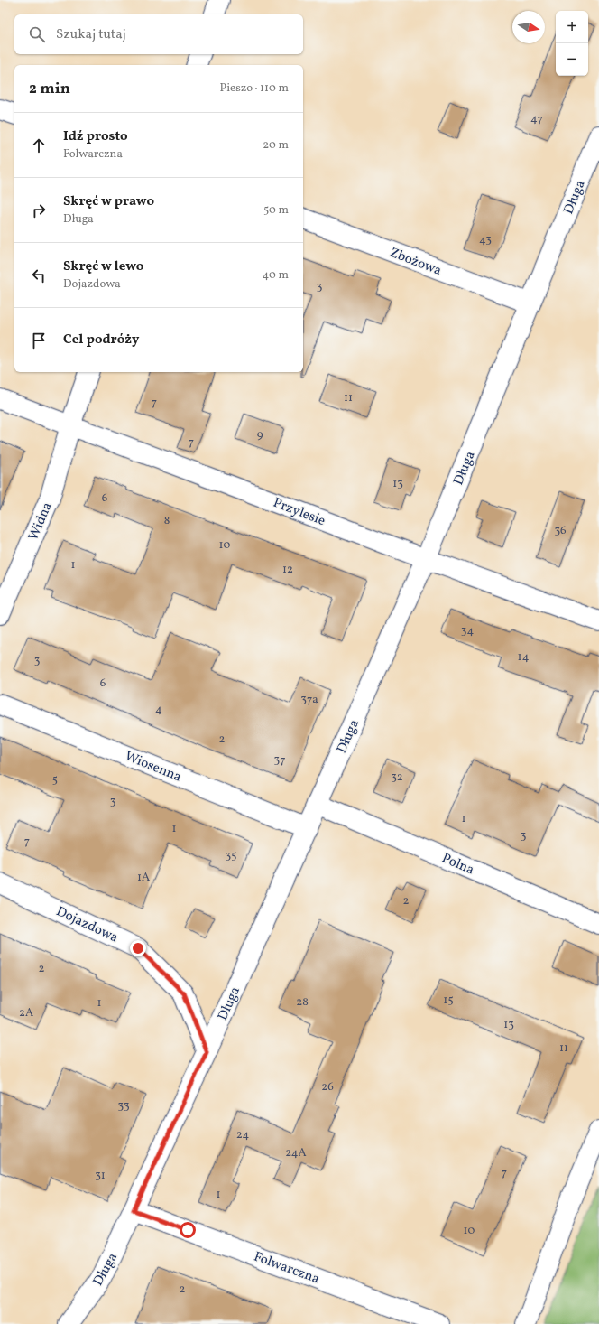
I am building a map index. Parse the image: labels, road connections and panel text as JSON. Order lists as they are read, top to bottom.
{
  "streets": {
    "street": [
      "Długa",
      "Zbożowa",
      "Przylesie",
      "Widna",
      "Wiosenna",
      "Polna",
      "Dojazdowa",
      "Folwarczna"
    ]
  },
  "crossings": [
    ["Długa", "Zbożowa"],
    ["Długa", "Przylesie"],
    ["Długa", "Wiosenna"],
    ["Długa", "Polna"],
    ["Długa", "Dojazdowa"],
    ["Długa", "Folwarczna"],
    ["Przylesie", "Widna"]
  ],
  "house_numbers": [
    "47",
    "43",
    "3",
    "11",
    "7",
    "9",
    "7",
    "13",
    "6",
    "8",
    "36",
    "10",
    "1",
    "12",
    "34",
    "14",
    "3",
    "6",
    "37a",
    "4",
    "2",
    "37",
    "32",
    "5",
    "3",
    "1",
    "1",
    "3",
    "7",
    "35",
    "1A",
    "2",
    "2",
    "15",
    "28",
    "1",
    "2A",
    "13",
    "11",
    "26",
    "33",
    "24",
    "24A",
    "7",
    "31",
    "1",
    "10",
    "2"
  ],
  "north": "right",
  "page": {
    "map_buttons": ["+", "−"],
    "search": "Szukaj tutaj",
    "heading": ["2 min", "Pieszo · 110 m"],
    "list": [
      ["Idź prosto", "Folwarczna", "20 m"],
      ["Skręć w prawo", "Długa", "50 m"],
      ["Skręć w lewo", "Dojazdowa", "40 m"],
      "Cel podróży"
    ]
  }
}
